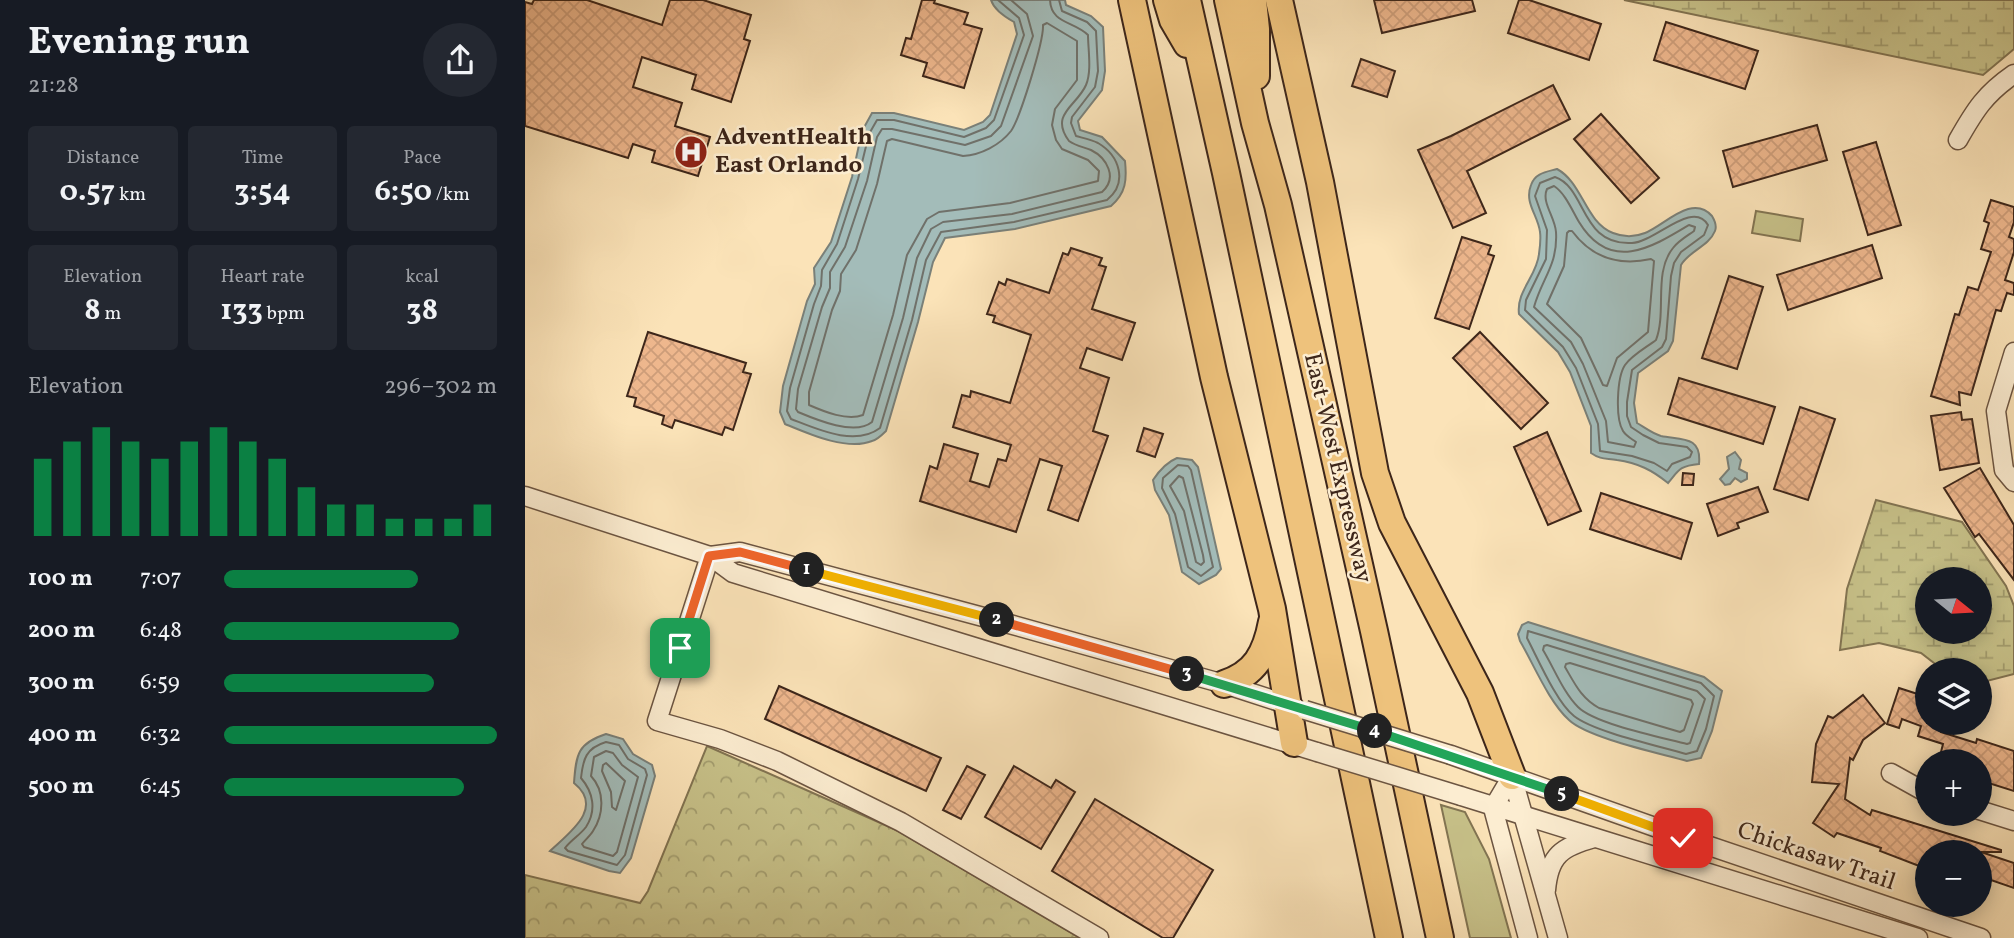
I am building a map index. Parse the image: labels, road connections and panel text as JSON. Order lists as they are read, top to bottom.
{
  "streets": {
    "highway": ["East-West Expressway"],
    "street": ["Chickasaw Trail"]
  },
  "places": {
    "hospital": ["AdventHealth East Orlando"]
  },
  "north": "right",
  "page": {
    "heading": ["Evening run", "21:28"],
    "stats": [
      ["Distance", "0.57 km"],
      ["Time", "3:54"],
      ["Pace", "6:50 /km"],
      ["Elevation", "8 m"],
      ["Heart rate", "133 bpm"],
      ["kcal", "38"]
    ],
    "chart": ["Elevation", "296–302 m"],
    "pins": [
      "1",
      "2",
      "3",
      "4",
      "5"
    ],
    "list": [
      {
        "name": "100 m",
        "note": "7:07"
      },
      {
        "name": "200 m",
        "note": "6:48"
      },
      {
        "name": "300 m",
        "note": "6:59"
      },
      {
        "name": "400 m",
        "note": "6:32"
      },
      {
        "name": "500 m",
        "note": "6:45"
      }
    ],
    "map_buttons": ["+", "−"]
  }
}
